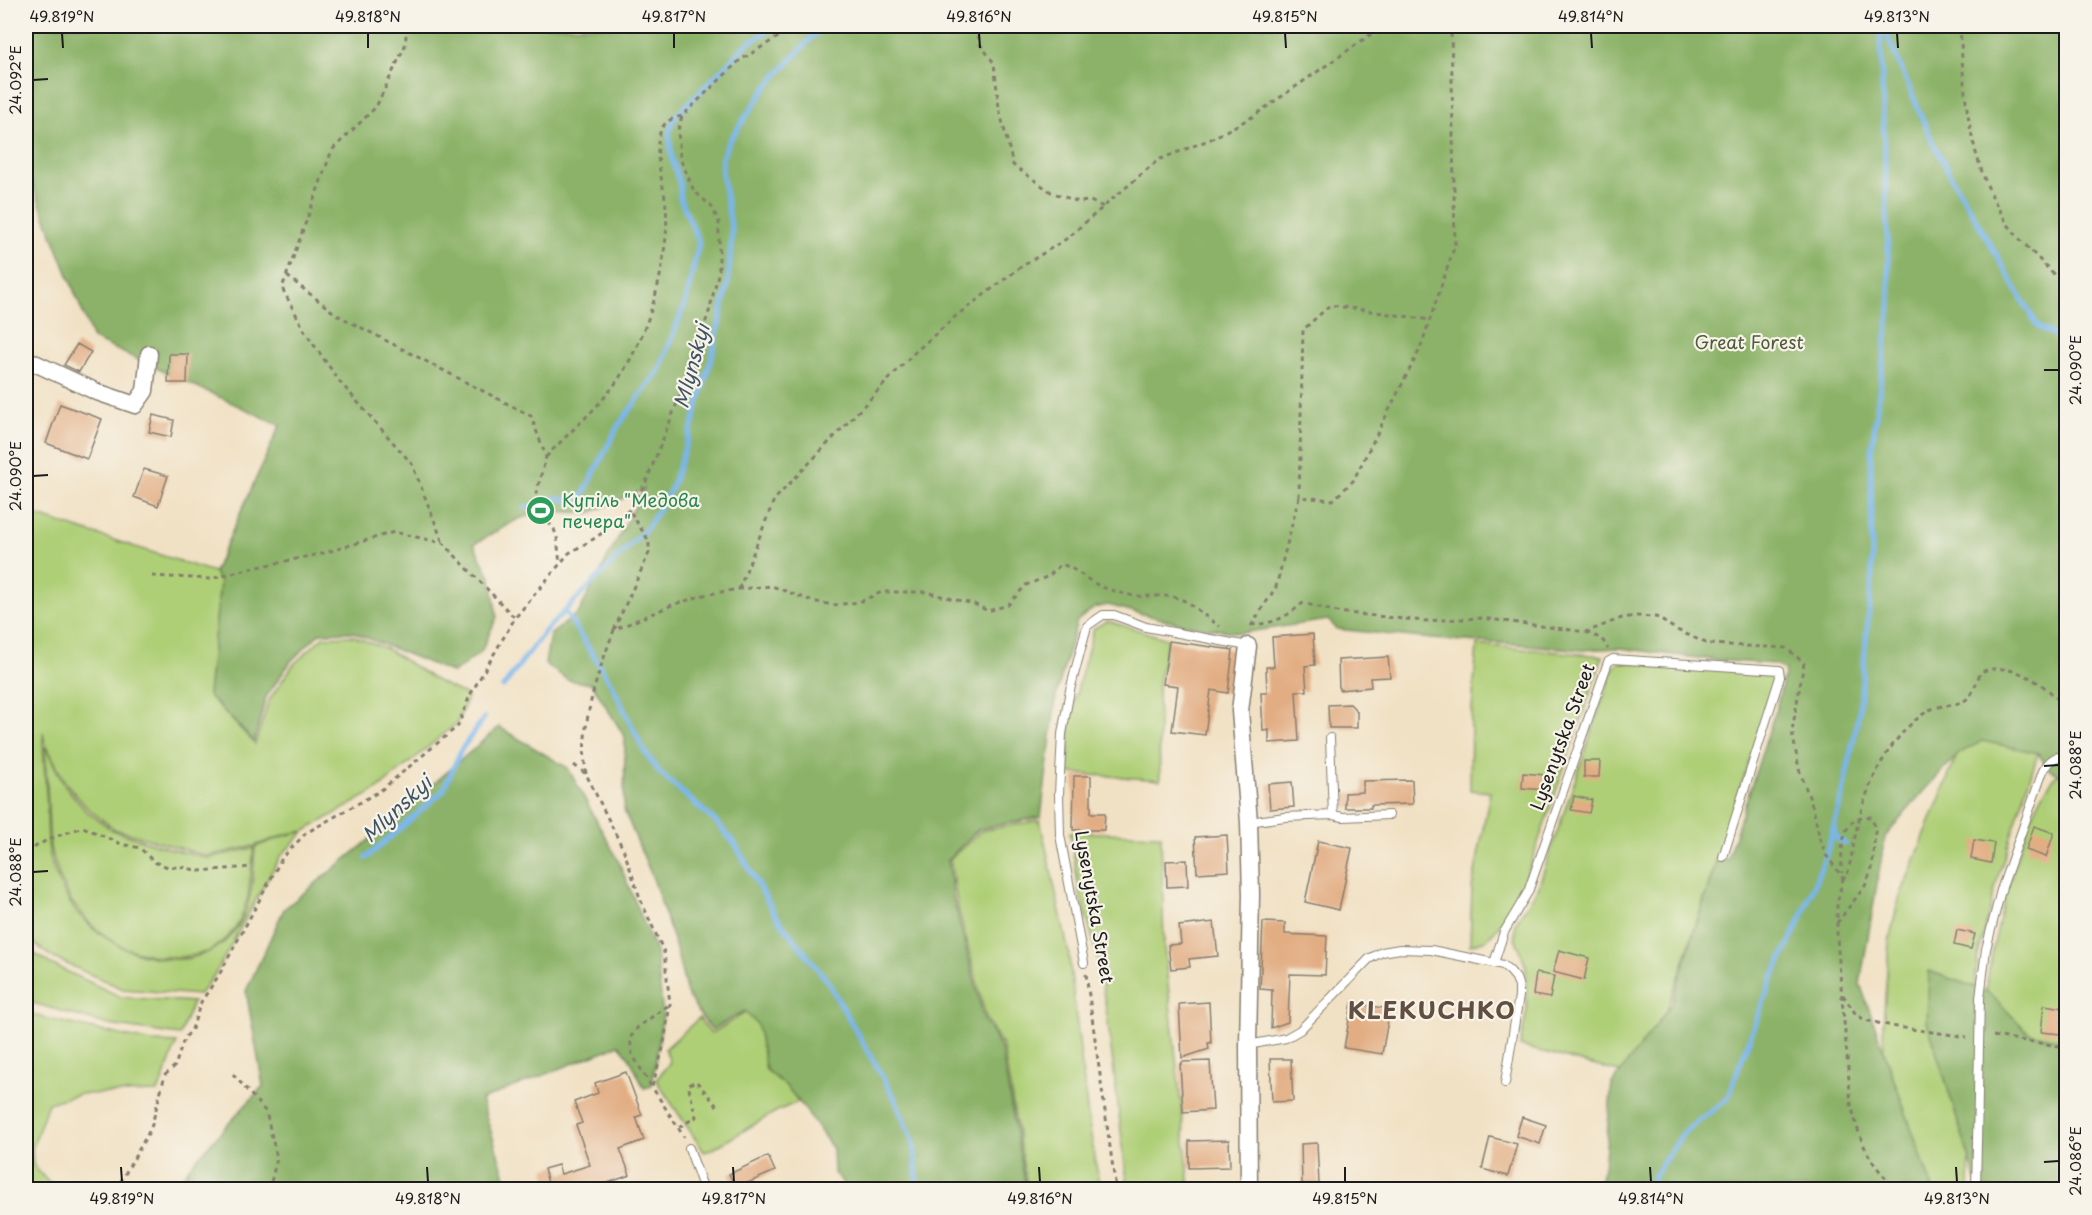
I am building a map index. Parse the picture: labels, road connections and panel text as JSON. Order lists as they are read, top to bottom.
{
  "streets": {
    "lane": ["Lysenytska Street"]
  },
  "districts": ["KLEKUCHKO"],
  "water": ["Mlynskyi"],
  "parks": ["Great Forest"],
  "places": {
    "sports": ["Купіль \"Медова печера\""]
  },
  "coordinates": [
    "49.819°N",
    "49.818°N",
    "49.817°N",
    "49.816°N",
    "49.815°N",
    "49.814°N",
    "49.813°N",
    "24.092°E",
    "24.090°E",
    "24.088°E",
    "24.086°E"
  ]
}
